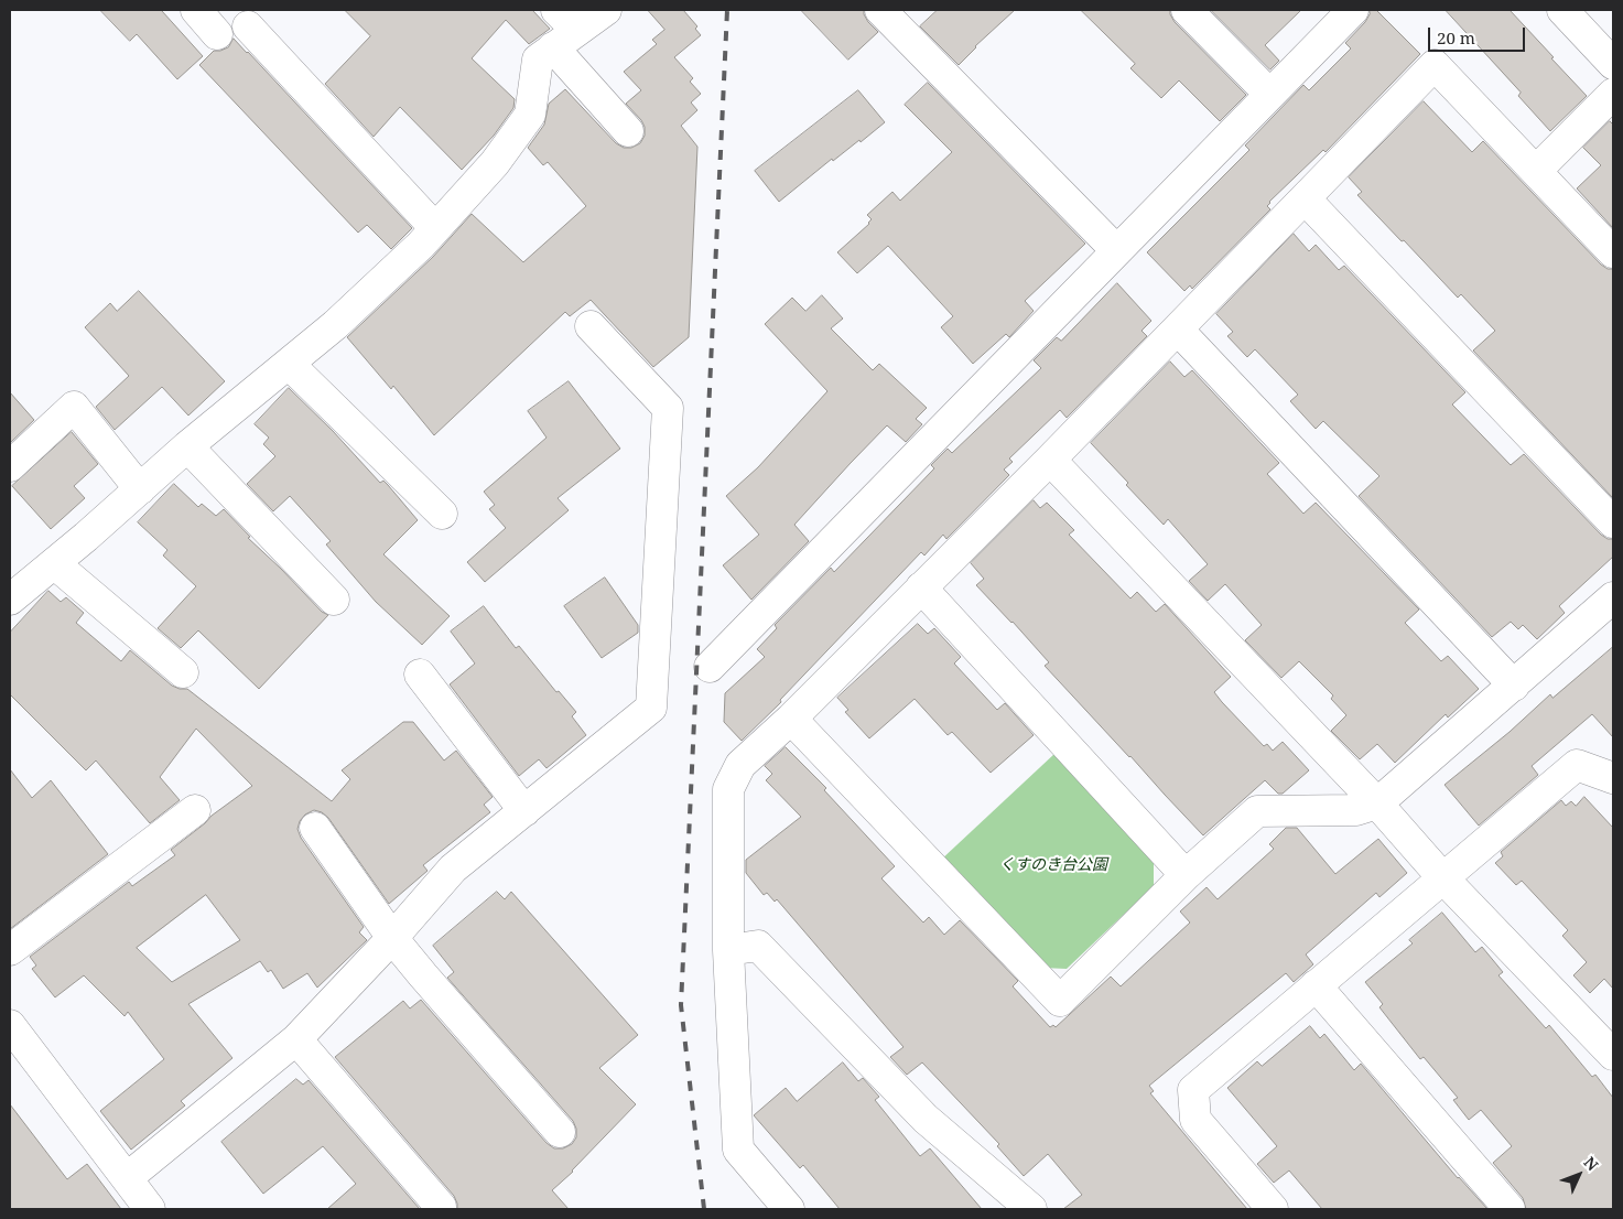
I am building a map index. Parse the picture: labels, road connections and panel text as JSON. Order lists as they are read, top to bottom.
{
  "parks": ["くすのき台公園"],
  "scale_bar": "20 m",
  "north": "top right"
}
